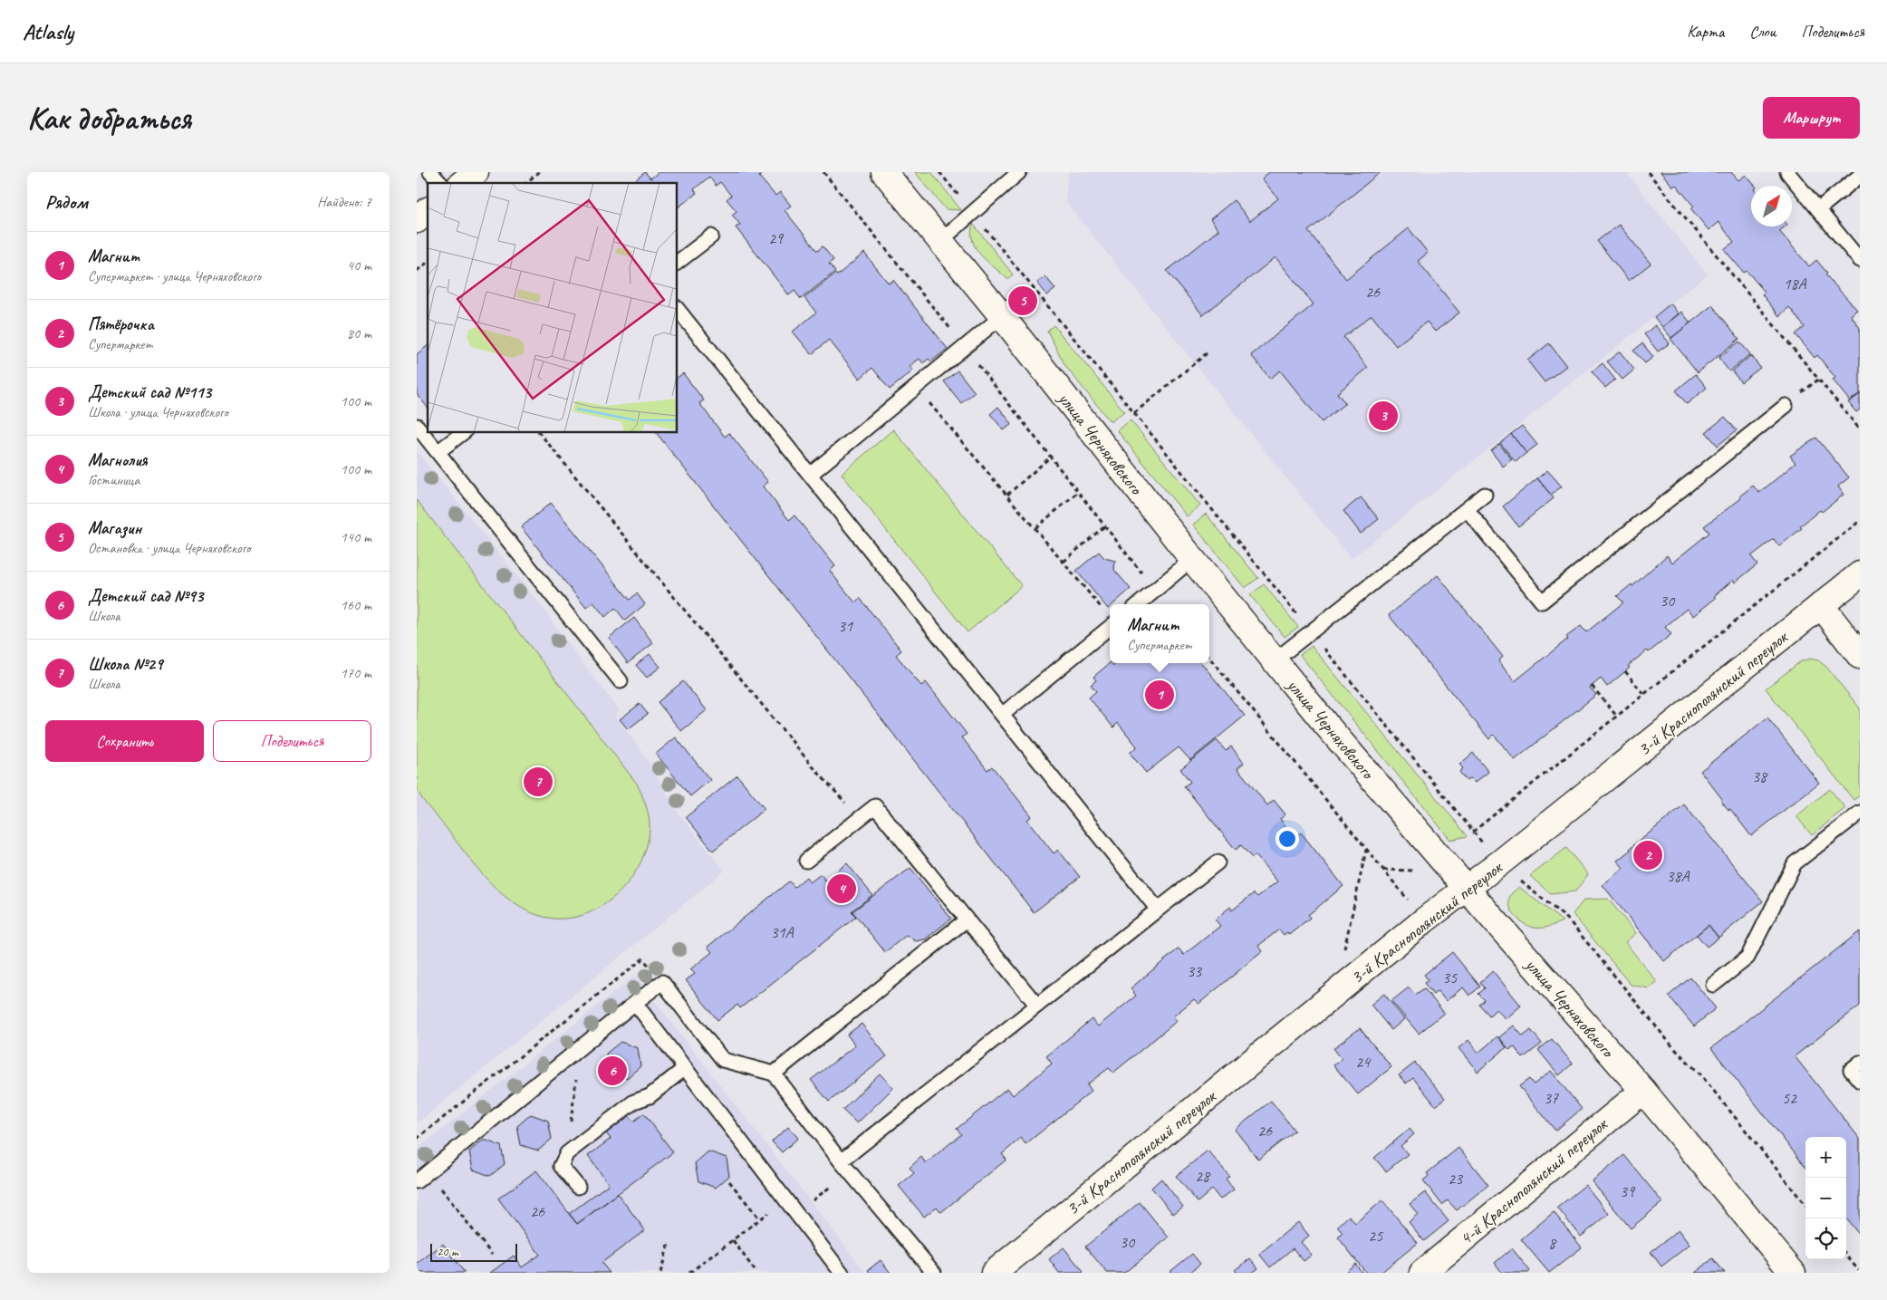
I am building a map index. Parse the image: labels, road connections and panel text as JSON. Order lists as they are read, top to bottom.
{
  "streets": {
    "street": ["улица Черняховского", "3-й Краснополянский переулок", "4-й Краснополянский переулок"]
  },
  "crossings": [
    ["улица Черняховского", "3-й Краснополянский переулок"],
    ["улица Черняховского", "4-й Краснополянский переулок"]
  ],
  "house_numbers": [
    "29",
    "18А",
    "26",
    "30",
    "31",
    "38",
    "38А",
    "31А",
    "33",
    "35",
    "24",
    "37",
    "52",
    "26",
    "28",
    "23",
    "39",
    "26",
    "25",
    "30",
    "8"
  ],
  "scale_bar": "20 m",
  "north": "top right",
  "page": {
    "header": "Atlasly",
    "nav": ["Карта", "Слои", "Поделиться"],
    "buttons": [
      "Маршрут",
      ["Сохранить", "Поделиться"]
    ],
    "title": "Как добраться",
    "heading": ["Рядом", "Найдено: 7"],
    "list": [
      {
        "mark": "1",
        "name": "Магнит",
        "note": "Супермаркет · улица Черняховского",
        "value": "40 m"
      },
      {
        "mark": "2",
        "name": "Пятёрочка",
        "note": "Супермаркет",
        "value": "80 m"
      },
      {
        "mark": "3",
        "name": "Детский сад №113",
        "note": "Школа · улица Черняховского",
        "value": "100 m"
      },
      {
        "mark": "4",
        "name": "Магнолия",
        "note": "Гостиница",
        "value": "100 m"
      },
      {
        "mark": "5",
        "name": "Магазин",
        "note": "Остановка · улица Черняховского",
        "value": "140 m"
      },
      {
        "mark": "6",
        "name": "Детский сад №93",
        "note": "Школа",
        "value": "160 m"
      },
      {
        "mark": "7",
        "name": "Школа №29",
        "note": "Школа",
        "value": "170 m"
      }
    ],
    "pins": [
      "5",
      "3",
      "1",
      "7",
      "2",
      "4",
      "6"
    ],
    "popup": ["Магнит", "Супермаркет"],
    "map_buttons": ["+", "−"],
    "scale": "20 m"
  }
}
